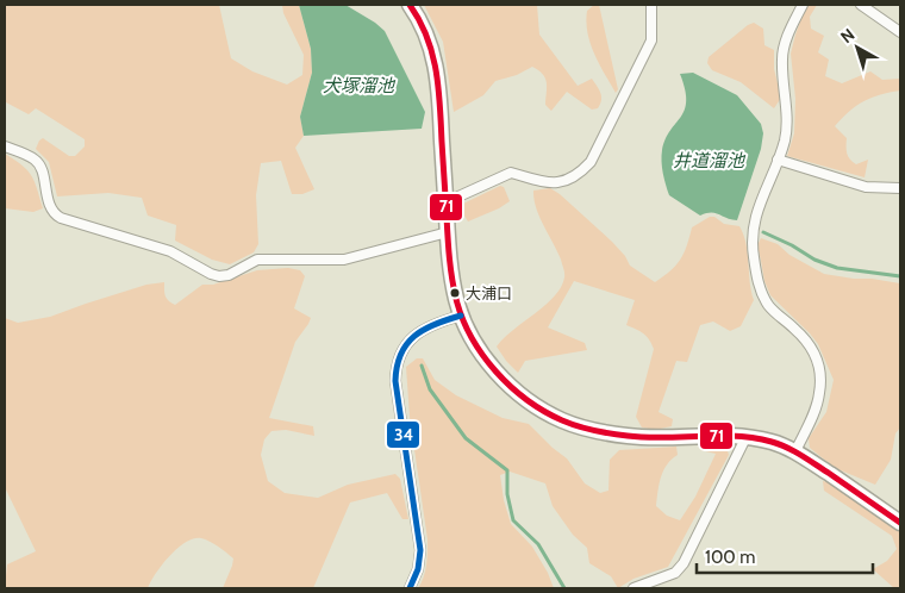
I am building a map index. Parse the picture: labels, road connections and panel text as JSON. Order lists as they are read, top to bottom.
{
  "water": ["犬塚溜池", "井道溜池"],
  "places": ["大浦口"],
  "lines": ["transit line 71", "transit line 34"],
  "scale_bar": "100 m",
  "north": "top left"
}
